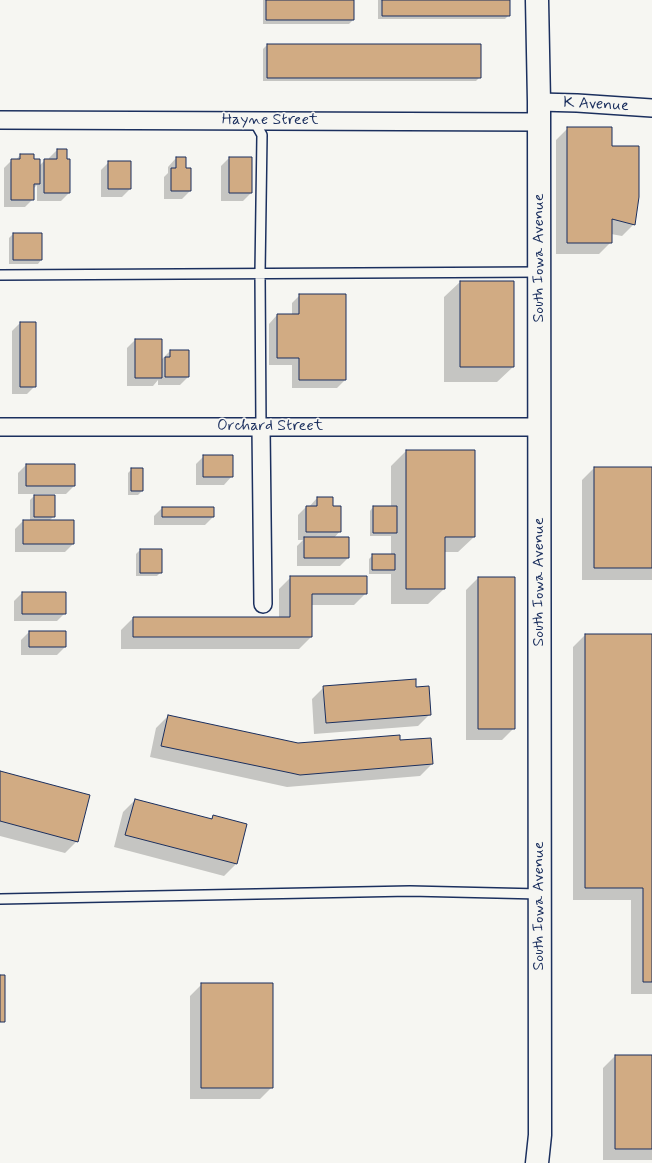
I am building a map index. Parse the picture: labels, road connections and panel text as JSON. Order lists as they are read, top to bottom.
{
  "streets": {
    "main road": ["South Iowa Avenue"],
    "street": ["K Avenue", "Hayne Street", "Orchard Street"]
  },
  "crossings": [
    ["K Avenue", "Hayne Street"],
    ["K Avenue", "South Iowa Avenue"],
    ["Hayne Street", "South Iowa Avenue"],
    ["South Iowa Avenue", "Orchard Street"]
  ]
}
